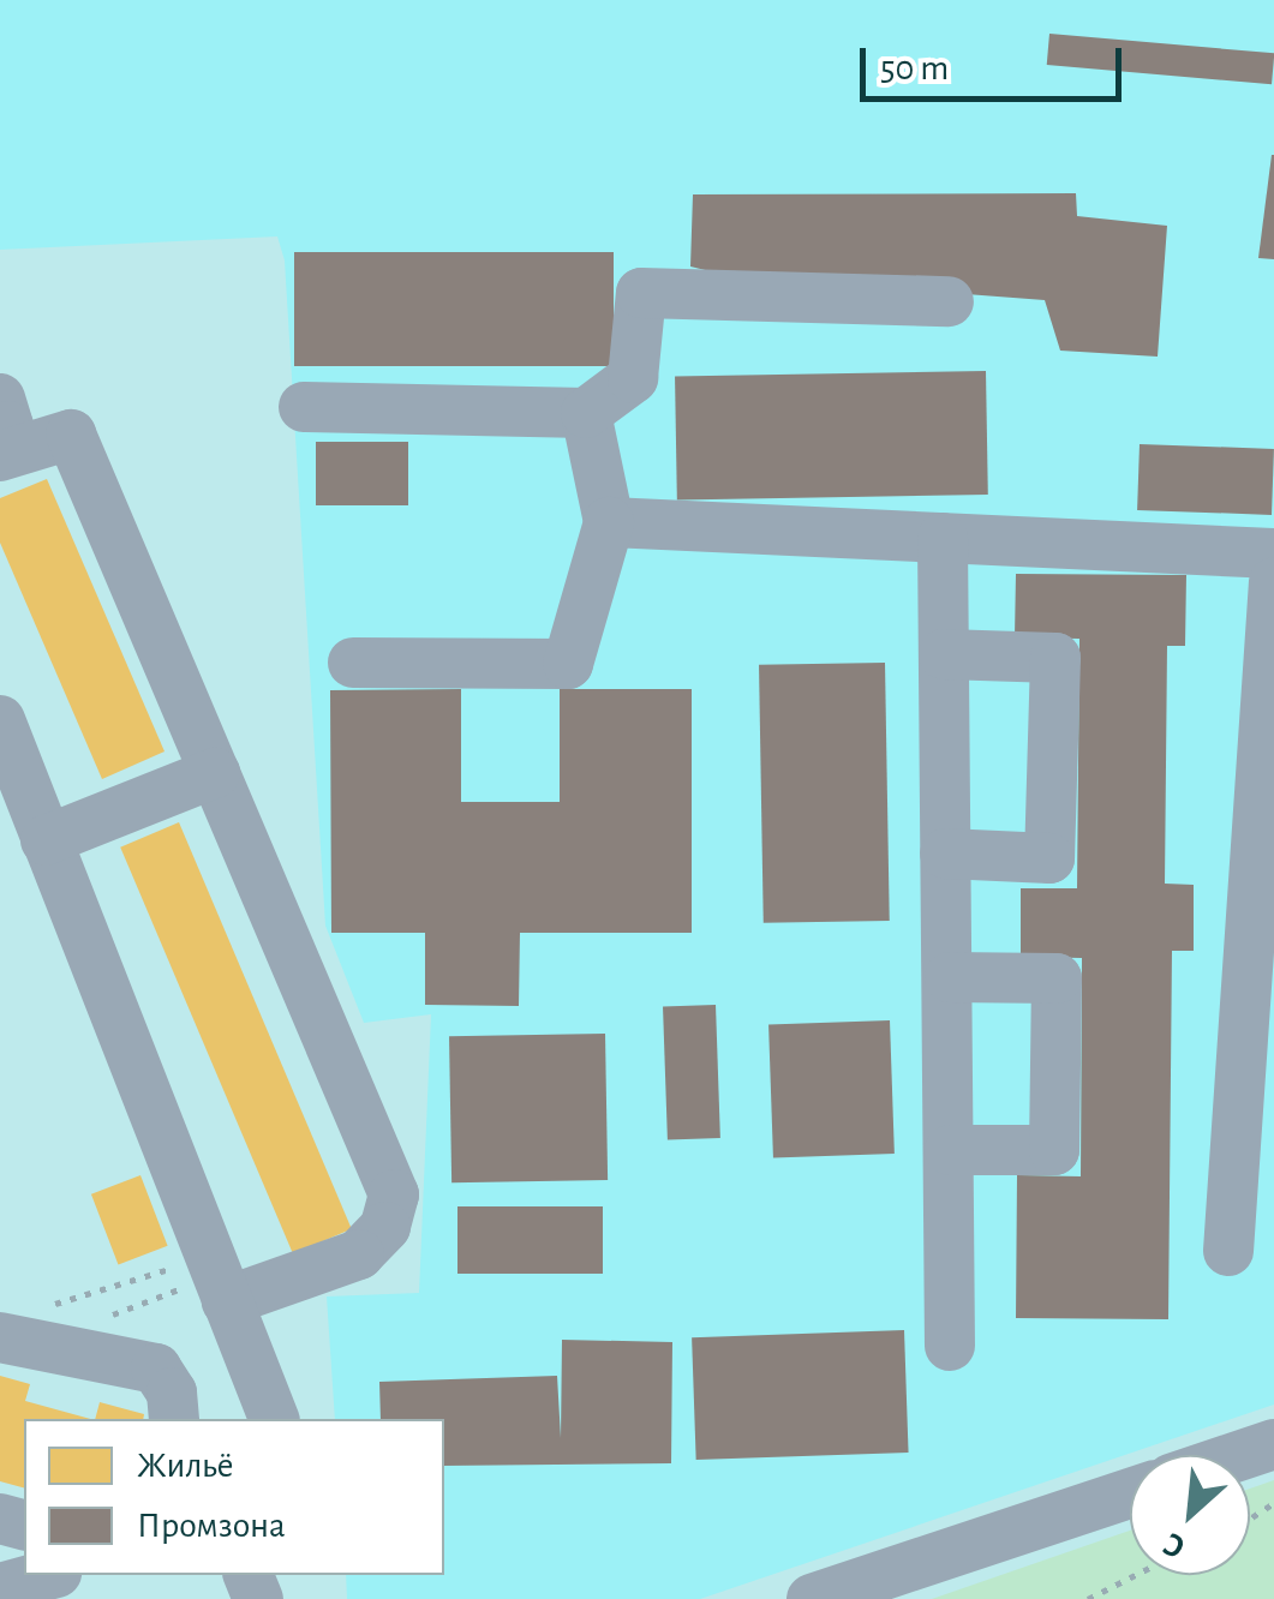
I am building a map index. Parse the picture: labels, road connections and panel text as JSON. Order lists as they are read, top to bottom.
{
  "legend": ["Жильё", "Промзона"],
  "scale_bar": "50 m",
  "north": "bottom left"
}
